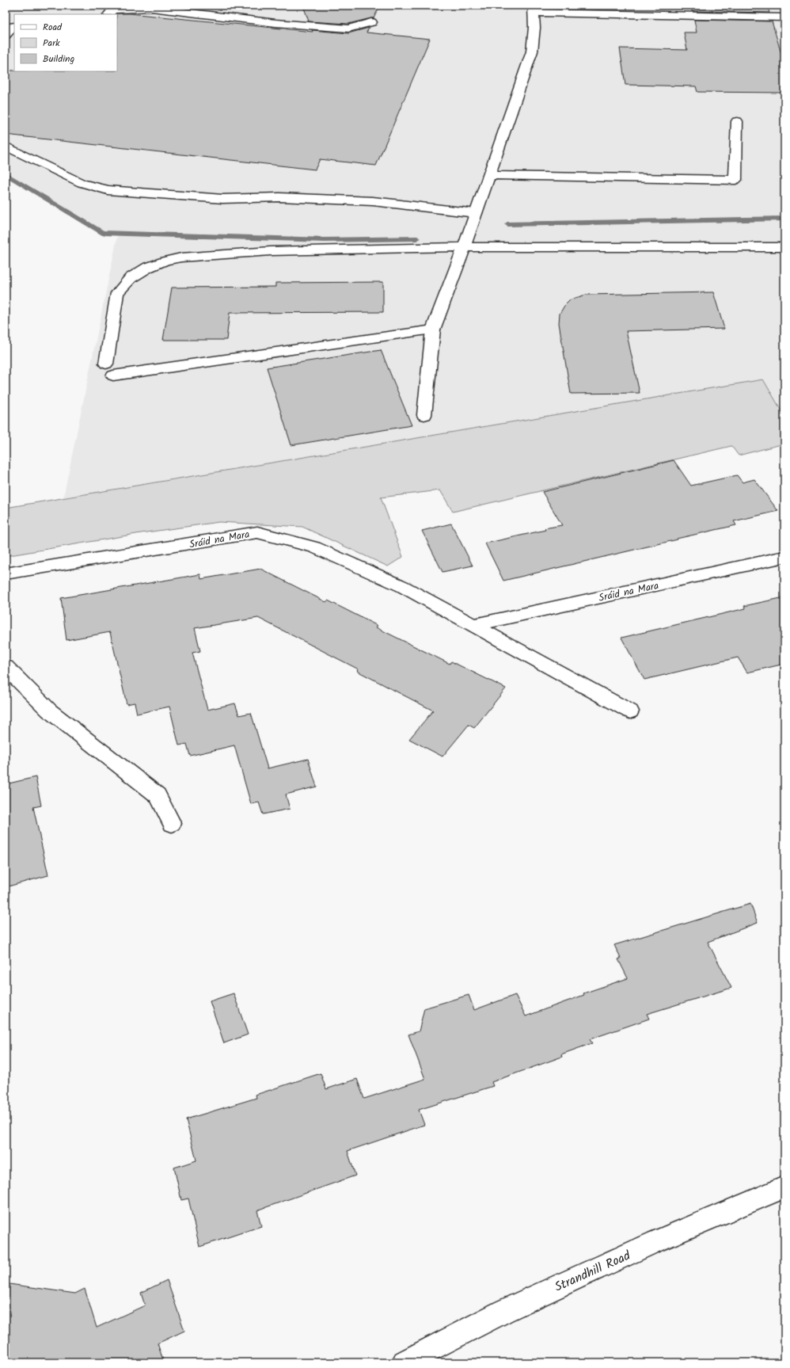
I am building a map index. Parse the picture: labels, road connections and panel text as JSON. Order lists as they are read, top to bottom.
{
  "streets": {
    "street": ["Sráid na Mara", "Strandhill Road"]
  },
  "legend": ["Road", "Park", "Building"]
}
